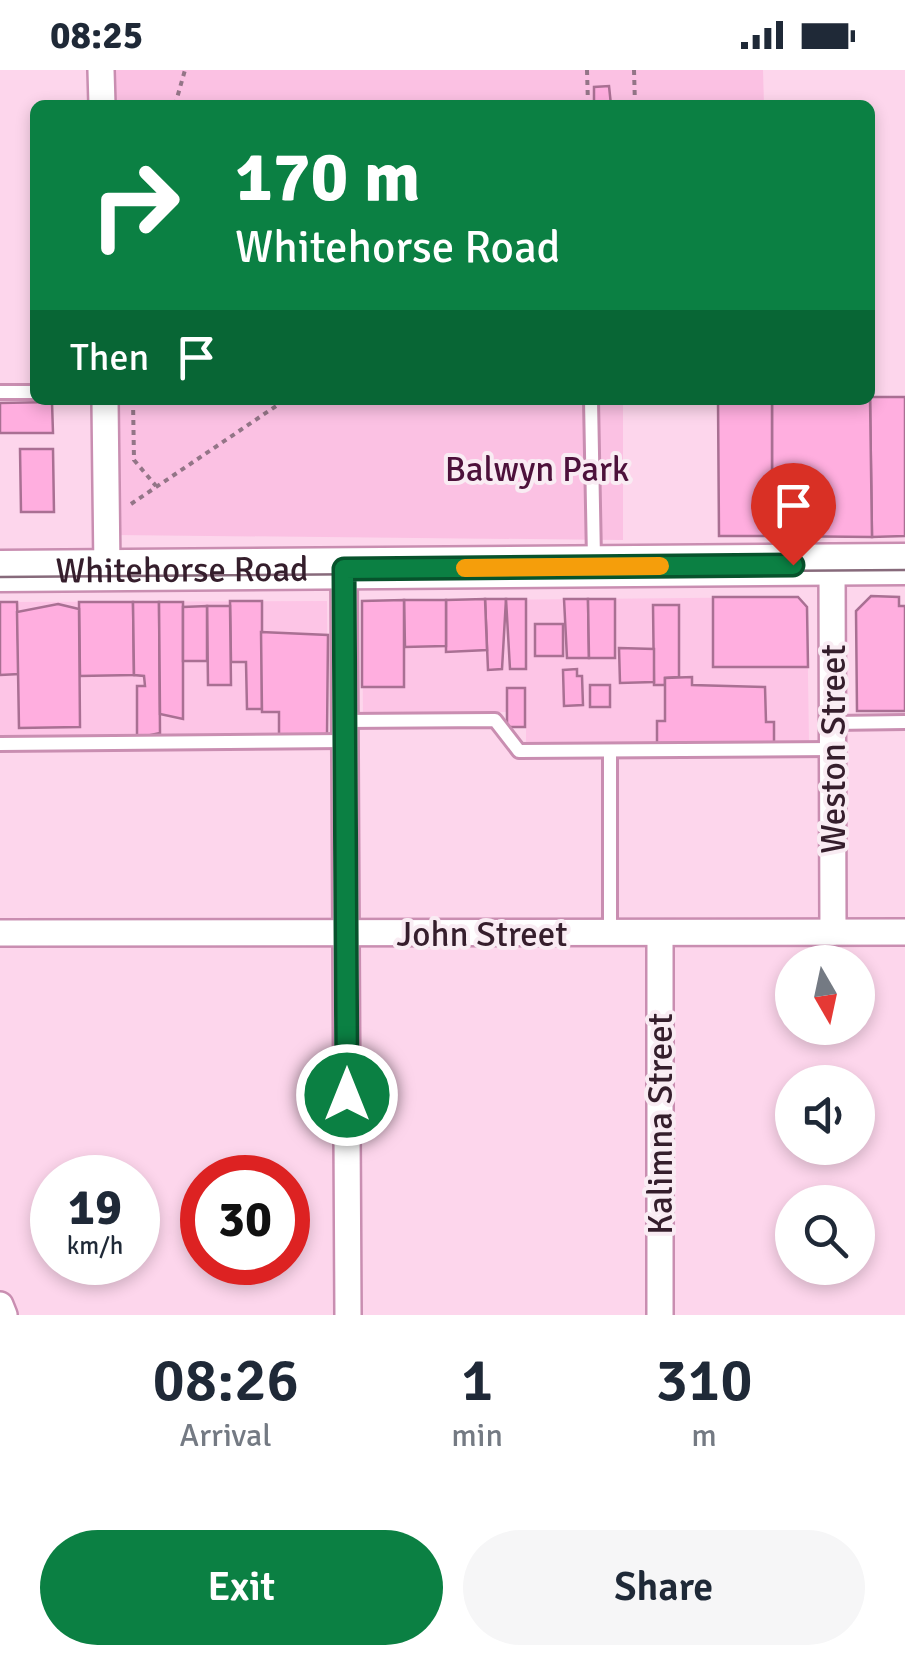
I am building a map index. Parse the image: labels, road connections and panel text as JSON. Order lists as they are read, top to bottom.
{
  "streets": {
    "main road": ["Whitehorse Road"],
    "street": ["Weston Street", "John Street", "Kalimna Street"]
  },
  "crossings": [
    ["Whitehorse Road", "Weston Street"],
    ["Weston Street", "John Street"],
    ["John Street", "Kalimna Street"]
  ],
  "parks": ["Balwyn Park"],
  "north": "bottom",
  "page": {
    "status": "08:25",
    "turn": ["170 m", "Whitehorse Road"],
    "then": "Then",
    "speed": "19 km/h",
    "limit": "30",
    "eta": [
      "08:26",
      "Arrival",
      "1",
      "min",
      "310",
      "m"
    ],
    "buttons": ["Exit", "Share"]
  }
}
